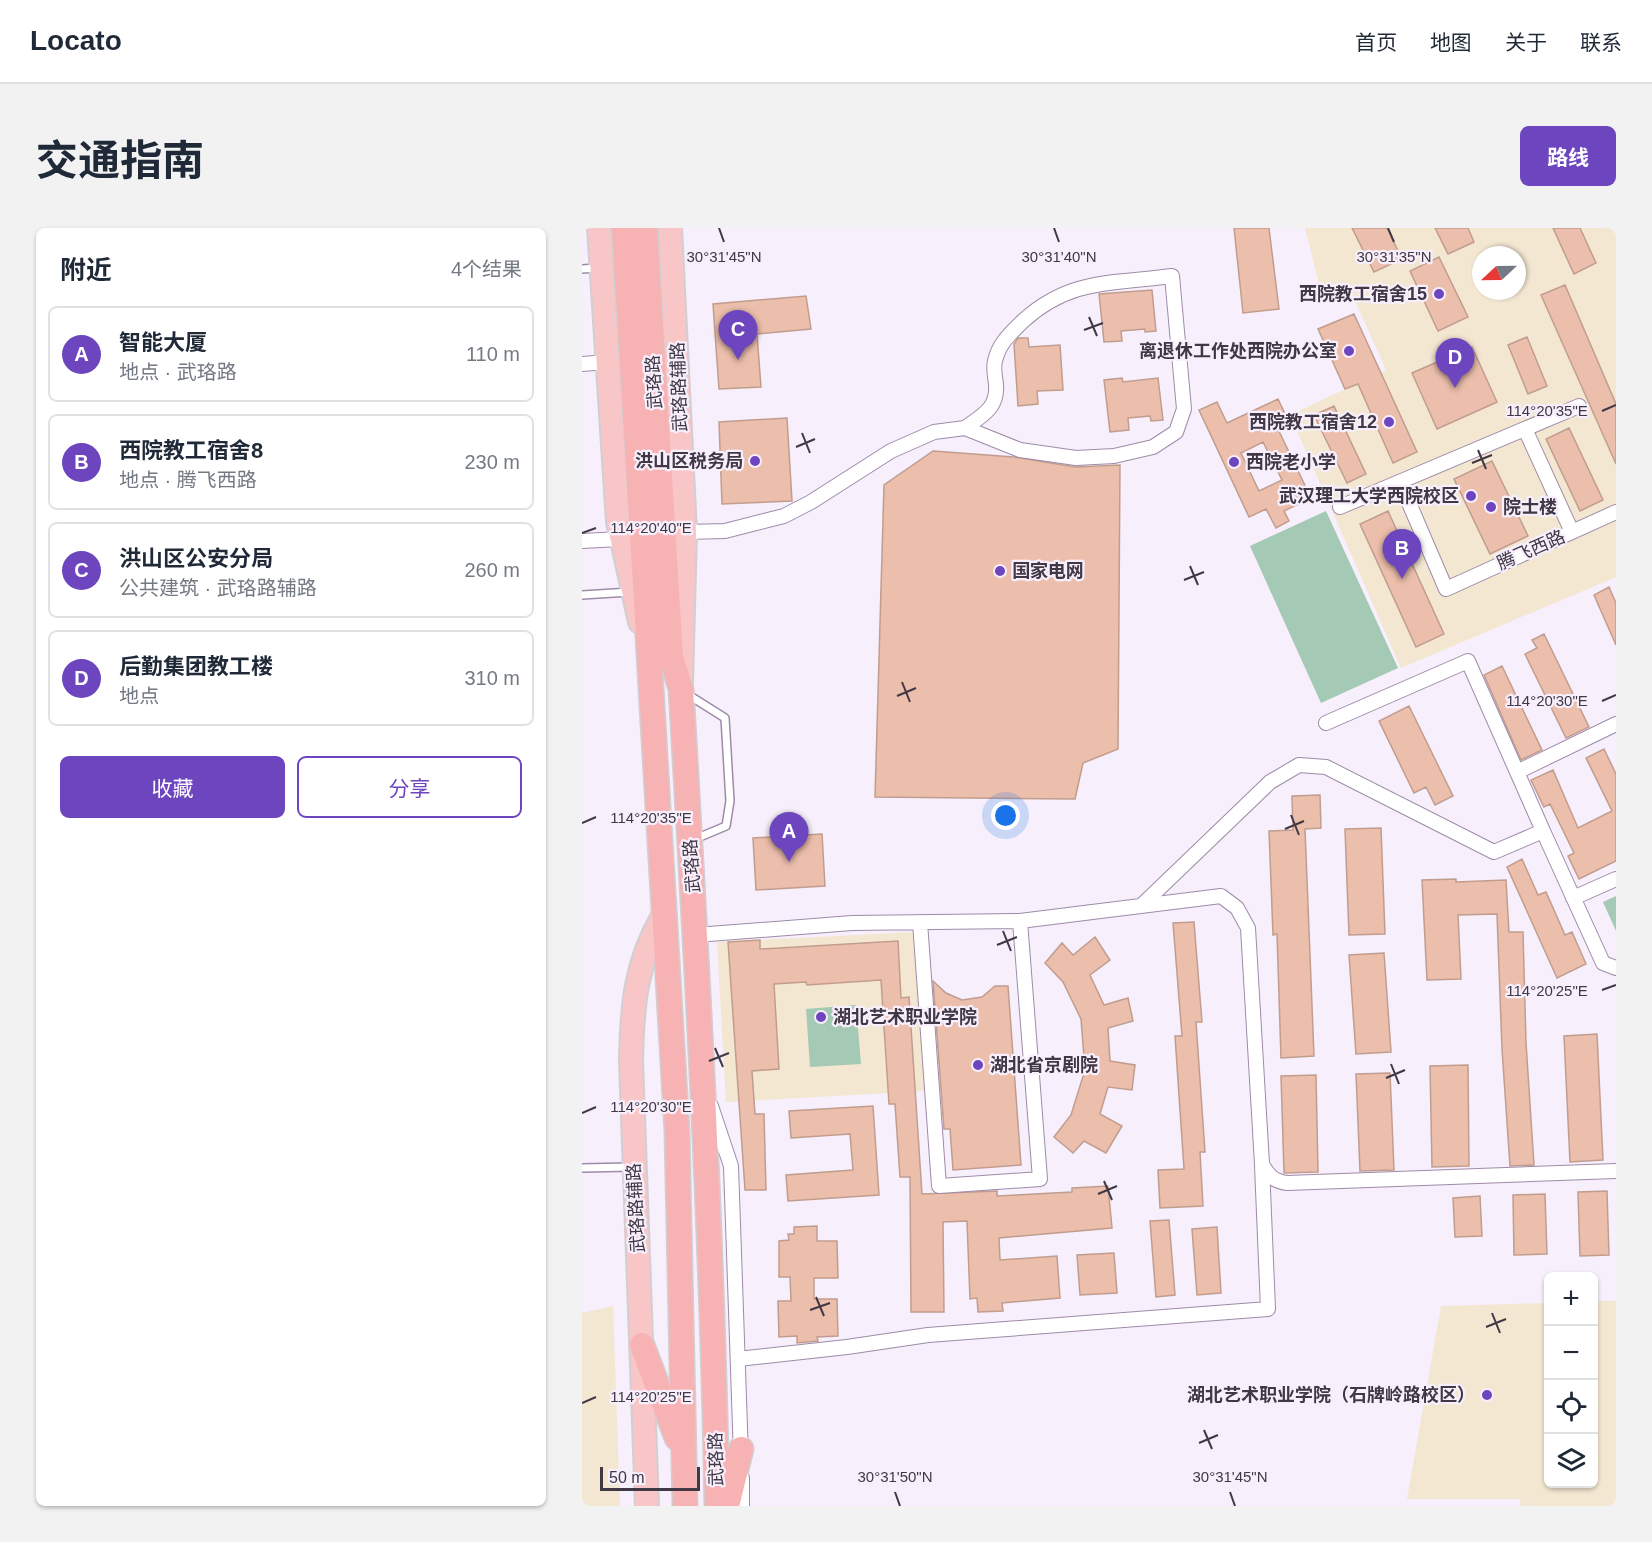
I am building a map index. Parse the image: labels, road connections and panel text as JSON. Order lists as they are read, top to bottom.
{
  "streets": {
    "highway": ["武珞路"],
    "main road": ["武珞路辅路"],
    "street": ["腾飞西路"]
  },
  "crossings": [
    ["武珞路", "武珞路辅路"]
  ],
  "places": [
    "西院教工宿舍15",
    "离退休工作处西院办公室",
    "西院教工宿舍12",
    "洪山区税务局",
    "西院老小学",
    "武汉理工大学西院校区",
    "院士楼",
    "国家电网",
    "湖北艺术职业学院",
    "湖北省京剧院",
    "湖北艺术职业学院（石牌岭路校区）"
  ],
  "scale_bar": "50 m",
  "north": "left",
  "page": {
    "header": "Locato",
    "nav": [
      "首页",
      "地图",
      "关于",
      "联系"
    ],
    "title": "交通指南",
    "buttons": [
      "路线",
      ["收藏", "分享"]
    ],
    "heading": ["附近", "4个结果"],
    "list": [
      {
        "mark": "A",
        "name": "智能大厦",
        "note": "地点 · 武珞路",
        "value": "110 m"
      },
      {
        "mark": "B",
        "name": "西院教工宿舍8",
        "note": "地点 · 腾飞西路",
        "value": "230 m"
      },
      {
        "mark": "C",
        "name": "洪山区公安分局",
        "note": "公共建筑 · 武珞路辅路",
        "value": "260 m"
      },
      {
        "mark": "D",
        "name": "后勤集团教工楼",
        "note": "地点",
        "value": "310 m"
      }
    ],
    "pins": [
      "C",
      "D",
      "B",
      "A"
    ],
    "map_buttons": ["+", "−"],
    "scale": "50 m"
  },
  "coordinates": [
    "30°31'45\"N",
    "30°31'40\"N",
    "30°31'35\"N",
    "114°20'35\"E",
    "114°20'40\"E",
    "114°20'30\"E",
    "114°20'25\"E",
    "30°31'50\"N"
  ]
}
